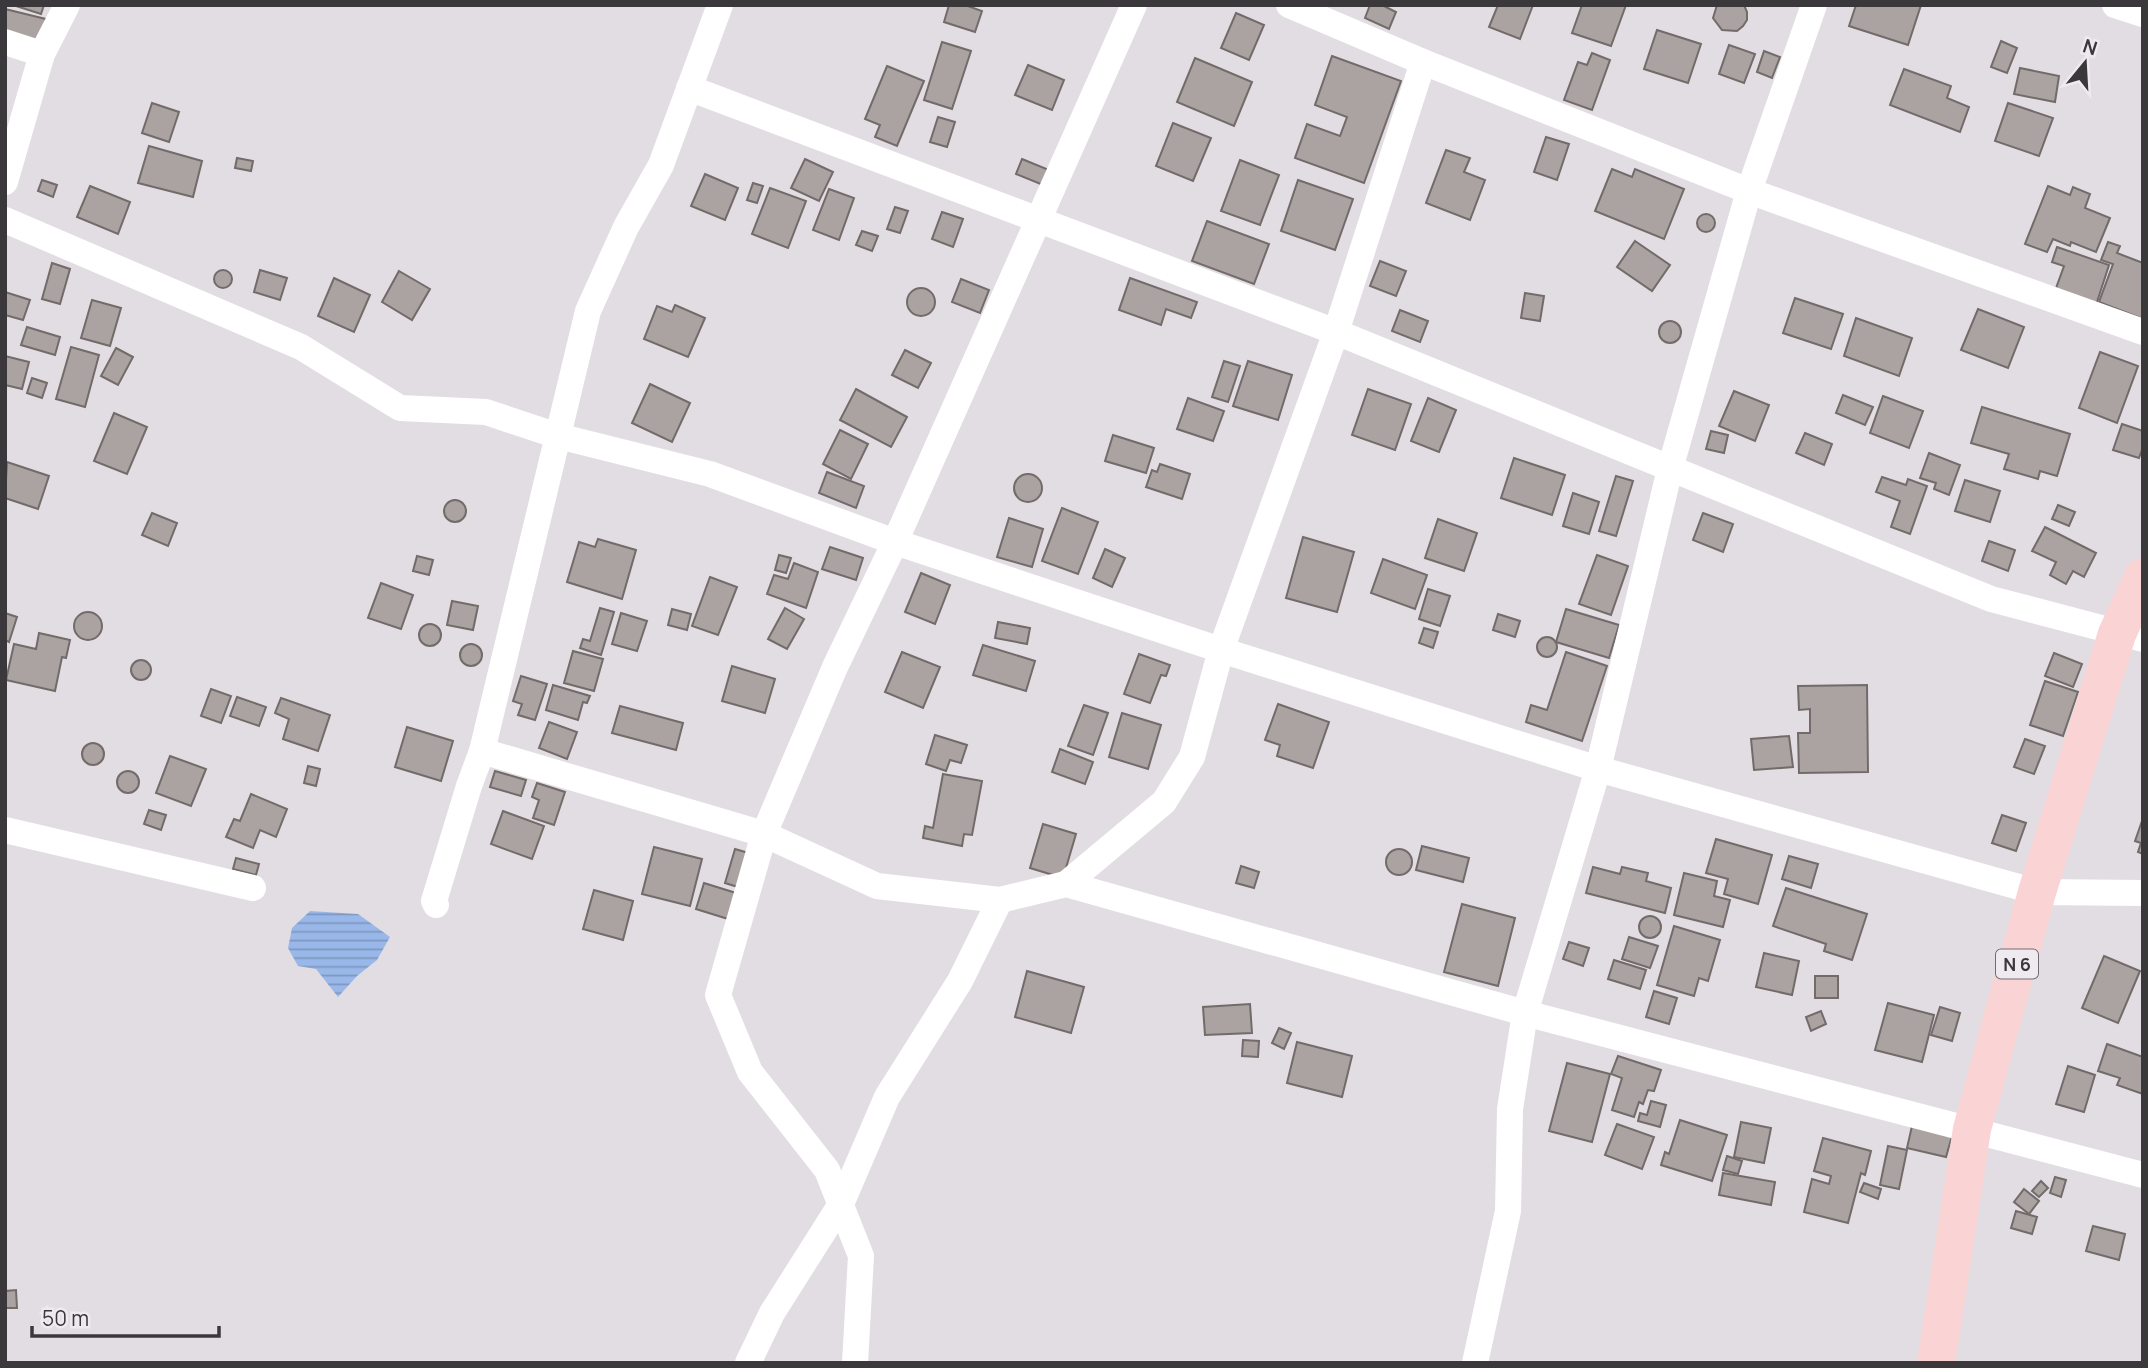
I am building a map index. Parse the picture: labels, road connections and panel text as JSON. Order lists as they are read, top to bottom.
{
  "streets": {
    "main road": ["N 6"]
  },
  "scale_bar": "50 m",
  "north": "top"
}
